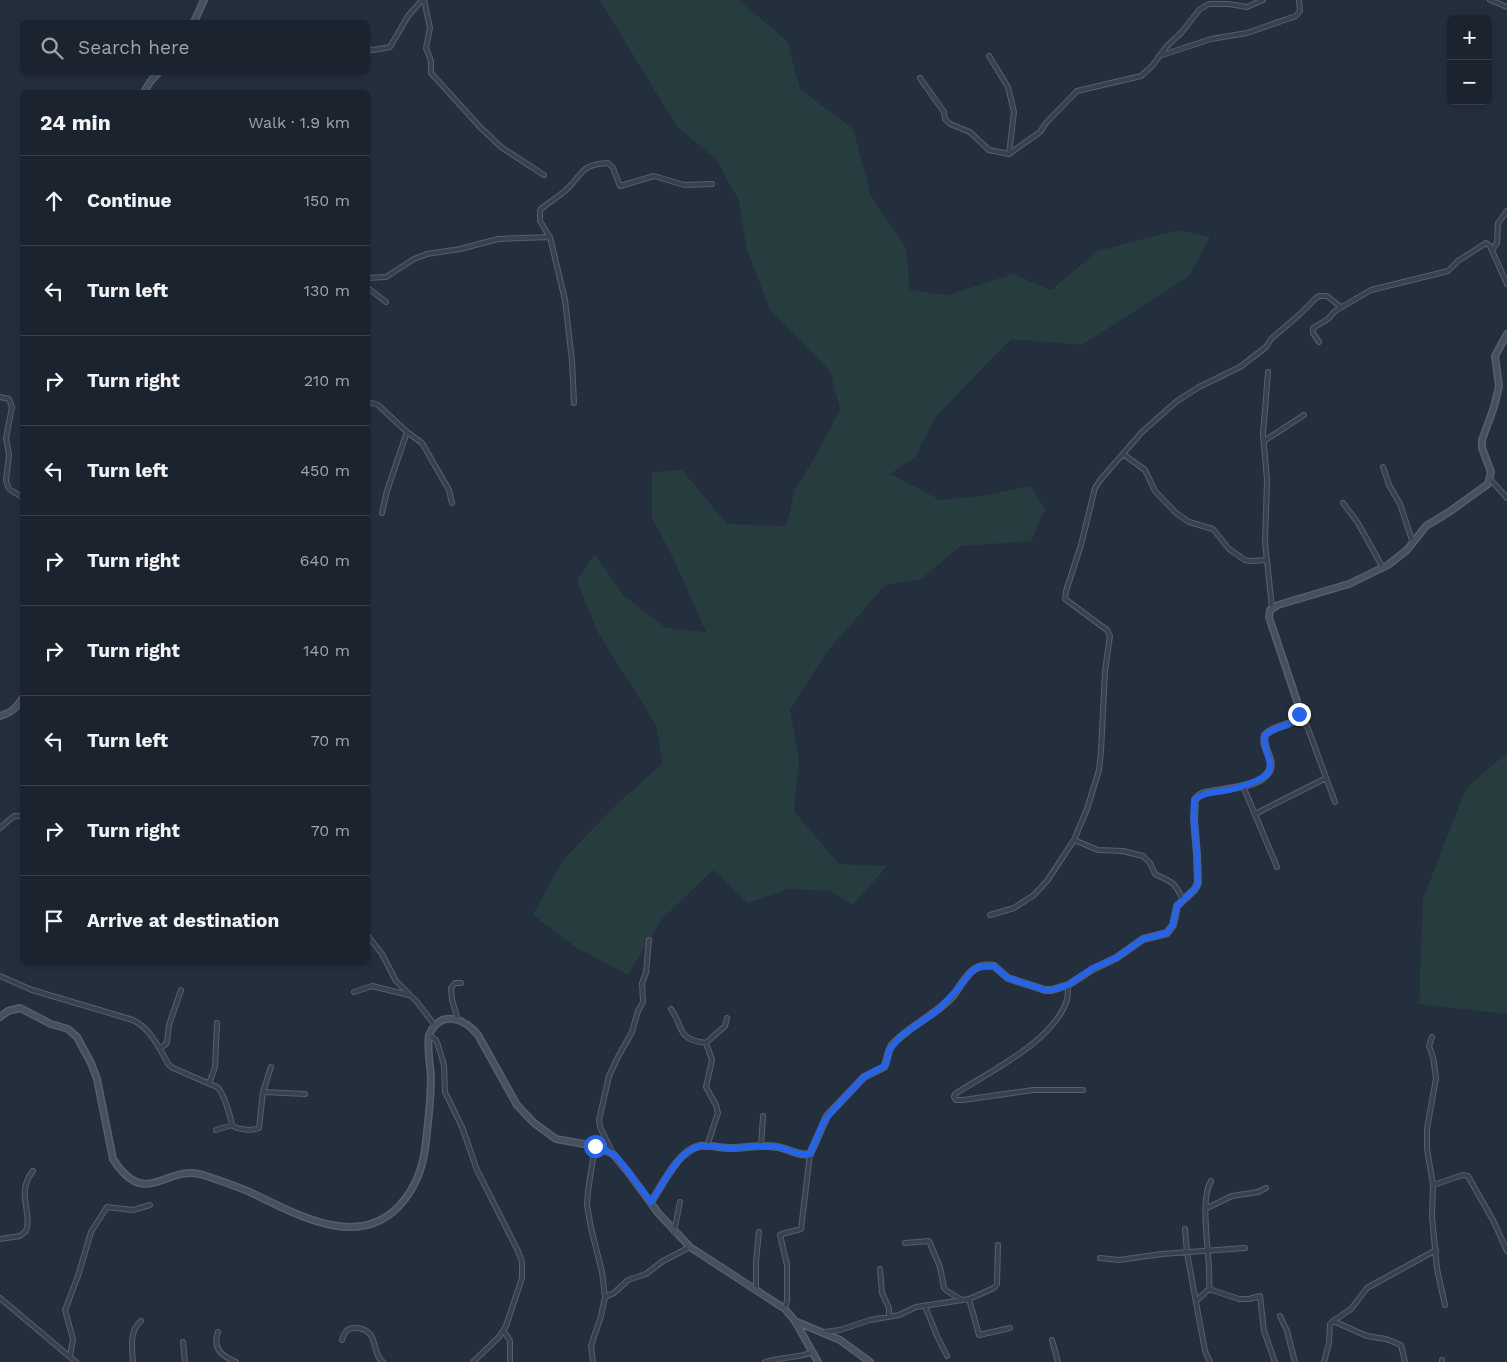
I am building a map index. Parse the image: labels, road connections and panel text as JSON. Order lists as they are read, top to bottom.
{
  "page": {
    "map_buttons": ["+", "−"],
    "search": "Search here",
    "heading": ["24 min", "Walk · 1.9 km"],
    "list": [
      ["Continue", "150 m"],
      ["Turn left", "130 m"],
      ["Turn right", "210 m"],
      ["Turn left", "450 m"],
      ["Turn right", "640 m"],
      ["Turn right", "140 m"],
      ["Turn left", "70 m"],
      ["Turn right", "70 m"],
      "Arrive at destination"
    ]
  }
}
